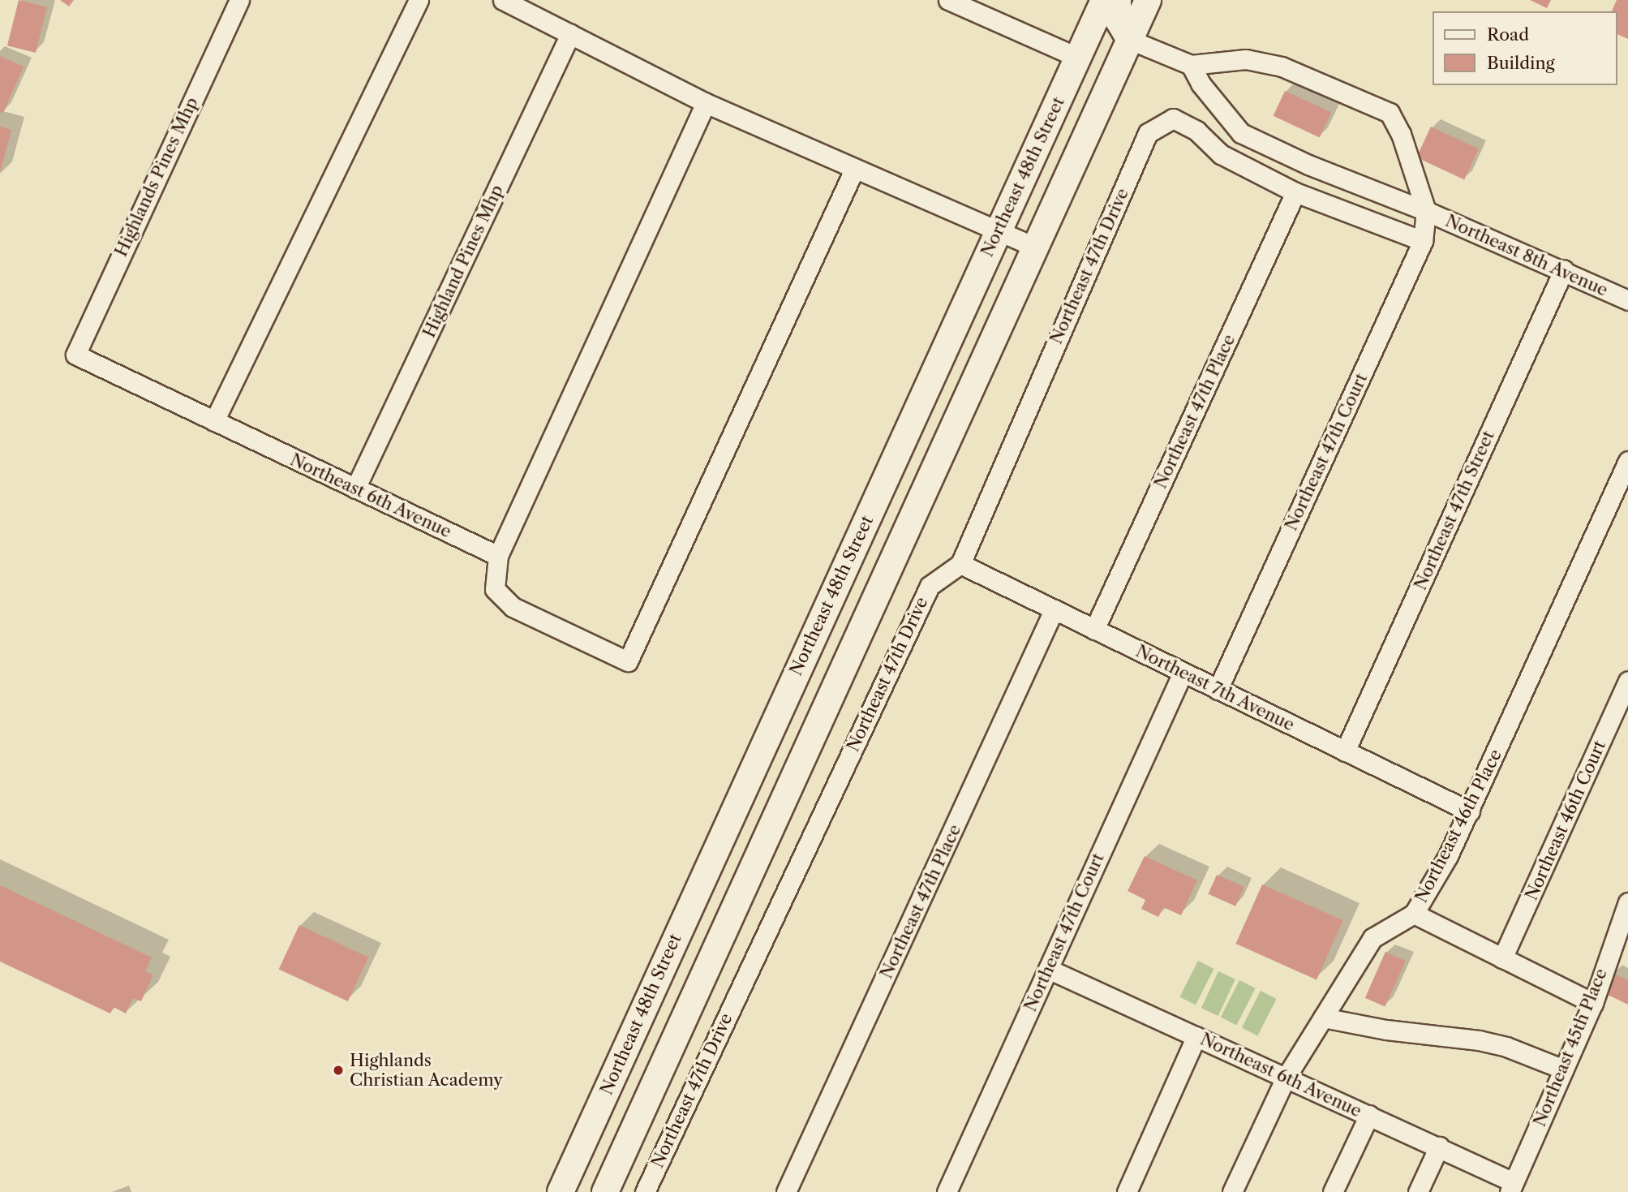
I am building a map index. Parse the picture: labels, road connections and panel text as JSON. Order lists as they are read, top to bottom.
{
  "streets": {
    "main road": ["Northeast 48th Street"],
    "street": [
      "Highlands Pines Mhp",
      "Northeast 8th Avenue",
      "Highland Pines Mhp",
      "Northeast 47th Drive",
      "Northeast 47th Place",
      "Northeast 47th Court",
      "Northeast 6th Avenue",
      "Northeast 47th Street",
      "Northeast 7th Avenue",
      "Northeast 46th Court",
      "Northeast 46th Place",
      "Northeast 45th Place"
    ]
  },
  "crossings": [
    ["Highlands Pines Mhp", "Northeast 6th Avenue"],
    ["Northeast 8th Avenue", "Northeast 47th Drive"],
    ["Northeast 8th Avenue", "Northeast 47th Place"],
    ["Northeast 8th Avenue", "Northeast 47th Court"],
    ["Northeast 8th Avenue", "Northeast 47th Street"],
    ["Highland Pines Mhp", "Northeast 6th Avenue"],
    ["Northeast 47th Drive", "Northeast 7th Avenue"],
    ["Northeast 47th Place", "Northeast 7th Avenue"],
    ["Northeast 47th Court", "Northeast 6th Avenue"],
    ["Northeast 47th Court", "Northeast 7th Avenue"],
    ["Northeast 6th Avenue", "Northeast 46th Place"],
    ["Northeast 6th Avenue", "Northeast 45th Place"],
    ["Northeast 47th Street", "Northeast 7th Avenue"],
    ["Northeast 7th Avenue", "Northeast 46th Place"]
  ],
  "places": ["Highlands Christian Academy"],
  "legend": ["Road", "Building"]
}
